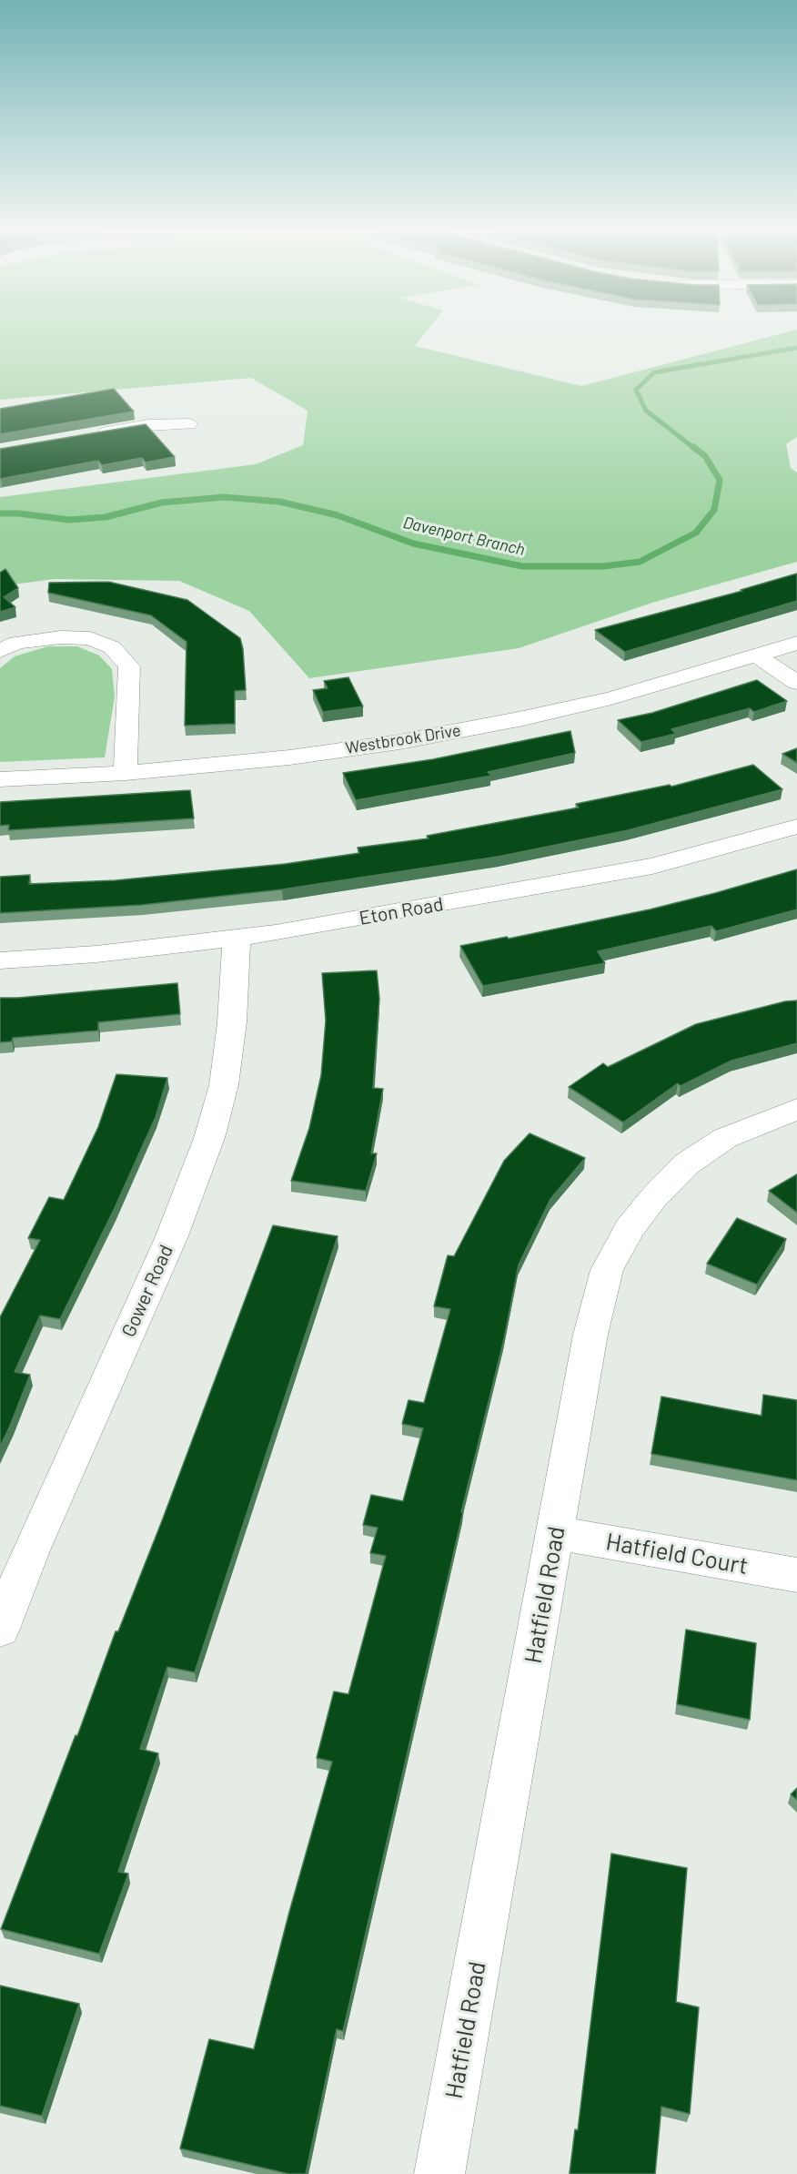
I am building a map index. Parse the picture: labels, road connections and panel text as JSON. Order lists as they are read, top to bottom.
{
  "streets": {
    "street": [
      "Westbrook Drive",
      "Eton Road",
      "Gower Road",
      "Hatfield Court",
      "Hatfield Road"
    ]
  },
  "crossings": [
    ["Eton Road", "Gower Road"],
    ["Hatfield Court", "Hatfield Road"]
  ],
  "water": ["Davenport Branch"]
}
